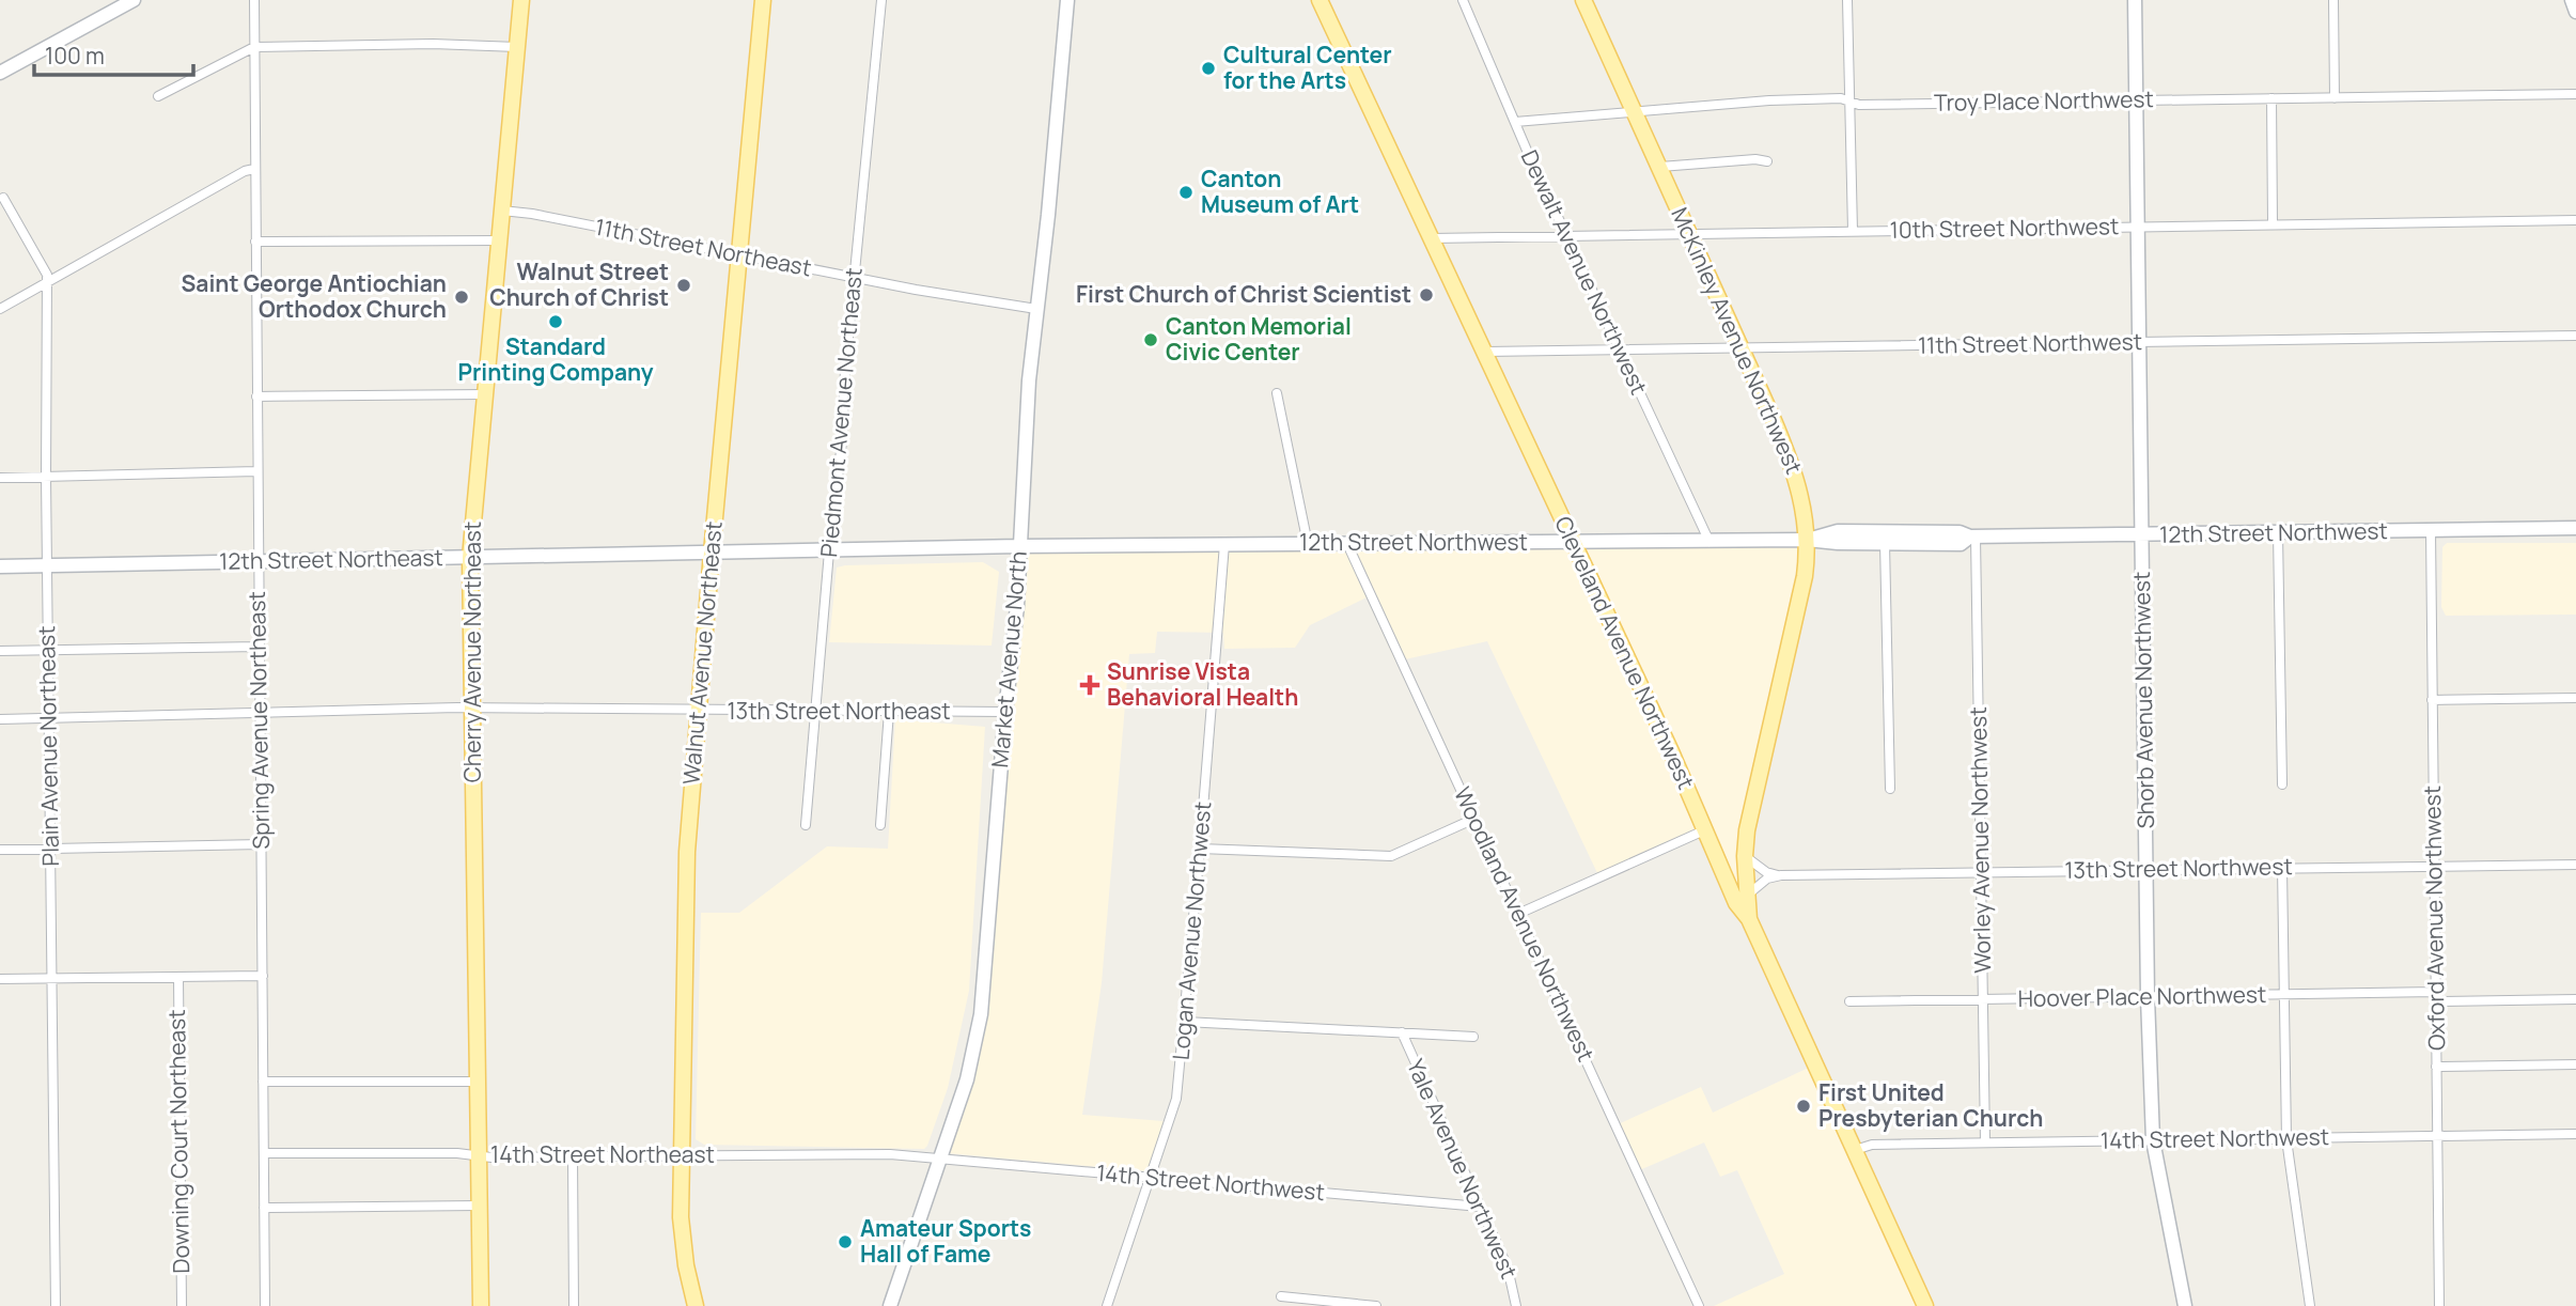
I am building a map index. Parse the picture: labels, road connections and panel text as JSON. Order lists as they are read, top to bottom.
{
  "streets": {
    "main road": [
      "McKinley Avenue Northwest",
      "Cherry Avenue Northeast",
      "Walnut Avenue Northeast",
      "Cleveland Avenue Northwest"
    ],
    "street": [
      "Troy Place Northwest",
      "10th Street Northwest",
      "11th Street Northeast",
      "Dewalt Avenue Northwest",
      "11th Street Northwest",
      "Piedmont Avenue Northeast",
      "12th Street Northwest",
      "12th Street Northeast",
      "Market Avenue North",
      "Shorb Avenue Northwest",
      "13th Street Northeast",
      "Spring Avenue Northeast",
      "Plain Avenue Northeast",
      "Worley Avenue Northwest",
      "13th Street Northwest",
      "Oxford Avenue Northwest",
      "Woodland Avenue Northwest",
      "Logan Avenue Northwest",
      "Hoover Place Northwest",
      "14th Street Northwest",
      "Downing Court Northeast",
      "14th Street Northeast",
      "Yale Avenue Northwest"
    ]
  },
  "crossings": [
    ["Troy Place Northwest", "Dewalt Avenue Northwest"],
    ["Troy Place Northwest", "McKinley Avenue Northwest"],
    ["Troy Place Northwest", "Shorb Avenue Northwest"],
    ["10th Street Northwest", "Dewalt Avenue Northwest"],
    ["10th Street Northwest", "McKinley Avenue Northwest"],
    ["10th Street Northwest", "Cleveland Avenue Northwest"],
    ["10th Street Northwest", "Shorb Avenue Northwest"],
    ["11th Street Northeast", "Piedmont Avenue Northeast"],
    ["11th Street Northeast", "Cherry Avenue Northeast"],
    ["11th Street Northeast", "Walnut Avenue Northeast"],
    ["11th Street Northeast", "Market Avenue North"],
    ["Dewalt Avenue Northwest", "11th Street Northwest"],
    ["Dewalt Avenue Northwest", "12th Street Northwest"],
    ["McKinley Avenue Northwest", "11th Street Northwest"],
    ["McKinley Avenue Northwest", "12th Street Northwest"],
    ["McKinley Avenue Northwest", "Cleveland Avenue Northwest"],
    ["McKinley Avenue Northwest", "13th Street Northwest"],
    ["11th Street Northwest", "Cleveland Avenue Northwest"],
    ["11th Street Northwest", "Shorb Avenue Northwest"],
    ["Piedmont Avenue Northeast", "12th Street Northeast"],
    ["Piedmont Avenue Northeast", "13th Street Northeast"],
    ["12th Street Northwest", "12th Street Northeast"],
    ["12th Street Northwest", "Cleveland Avenue Northwest"],
    ["12th Street Northwest", "Market Avenue North"],
    ["12th Street Northwest", "Shorb Avenue Northwest"],
    ["12th Street Northwest", "Worley Avenue Northwest"],
    ["12th Street Northwest", "Oxford Avenue Northwest"],
    ["12th Street Northwest", "Woodland Avenue Northwest"],
    ["12th Street Northwest", "Logan Avenue Northwest"],
    ["12th Street Northeast", "Cherry Avenue Northeast"],
    ["12th Street Northeast", "Walnut Avenue Northeast"],
    ["12th Street Northeast", "Market Avenue North"],
    ["12th Street Northeast", "Spring Avenue Northeast"],
    ["12th Street Northeast", "Plain Avenue Northeast"],
    ["Cherry Avenue Northeast", "13th Street Northeast"],
    ["Cherry Avenue Northeast", "14th Street Northeast"],
    ["Walnut Avenue Northeast", "13th Street Northeast"],
    ["Walnut Avenue Northeast", "14th Street Northeast"],
    ["Cleveland Avenue Northwest", "14th Street Northwest"],
    ["Market Avenue North", "13th Street Northeast"],
    ["Market Avenue North", "14th Street Northwest"],
    ["Market Avenue North", "14th Street Northeast"],
    ["Shorb Avenue Northwest", "13th Street Northwest"],
    ["Shorb Avenue Northwest", "Hoover Place Northwest"],
    ["Shorb Avenue Northwest", "14th Street Northwest"],
    ["13th Street Northeast", "Spring Avenue Northeast"],
    ["13th Street Northeast", "Plain Avenue Northeast"],
    ["Spring Avenue Northeast", "14th Street Northeast"],
    ["Worley Avenue Northwest", "13th Street Northwest"],
    ["Worley Avenue Northwest", "Hoover Place Northwest"],
    ["Worley Avenue Northwest", "14th Street Northwest"],
    ["13th Street Northwest", "Oxford Avenue Northwest"],
    ["Oxford Avenue Northwest", "Hoover Place Northwest"],
    ["Oxford Avenue Northwest", "14th Street Northwest"],
    ["Logan Avenue Northwest", "14th Street Northwest"],
    ["14th Street Northwest", "14th Street Northeast"],
    ["14th Street Northwest", "Yale Avenue Northwest"]
  ],
  "places": {
    "other": [
      "Cultural Center for the Arts",
      "Canton Museum of Art",
      "Walnut Street Church of Christ",
      "First Church of Christ Scientist",
      "Saint George Antiochian Orthodox Church",
      "Standard Printing Company",
      "Canton Memorial Civic Center",
      "First United Presbyterian Church",
      "Amateur Sports Hall of Fame"
    ],
    "health": ["Sunrise Vista Behavioral Health"]
  },
  "scale_bar": "100 m"
}
